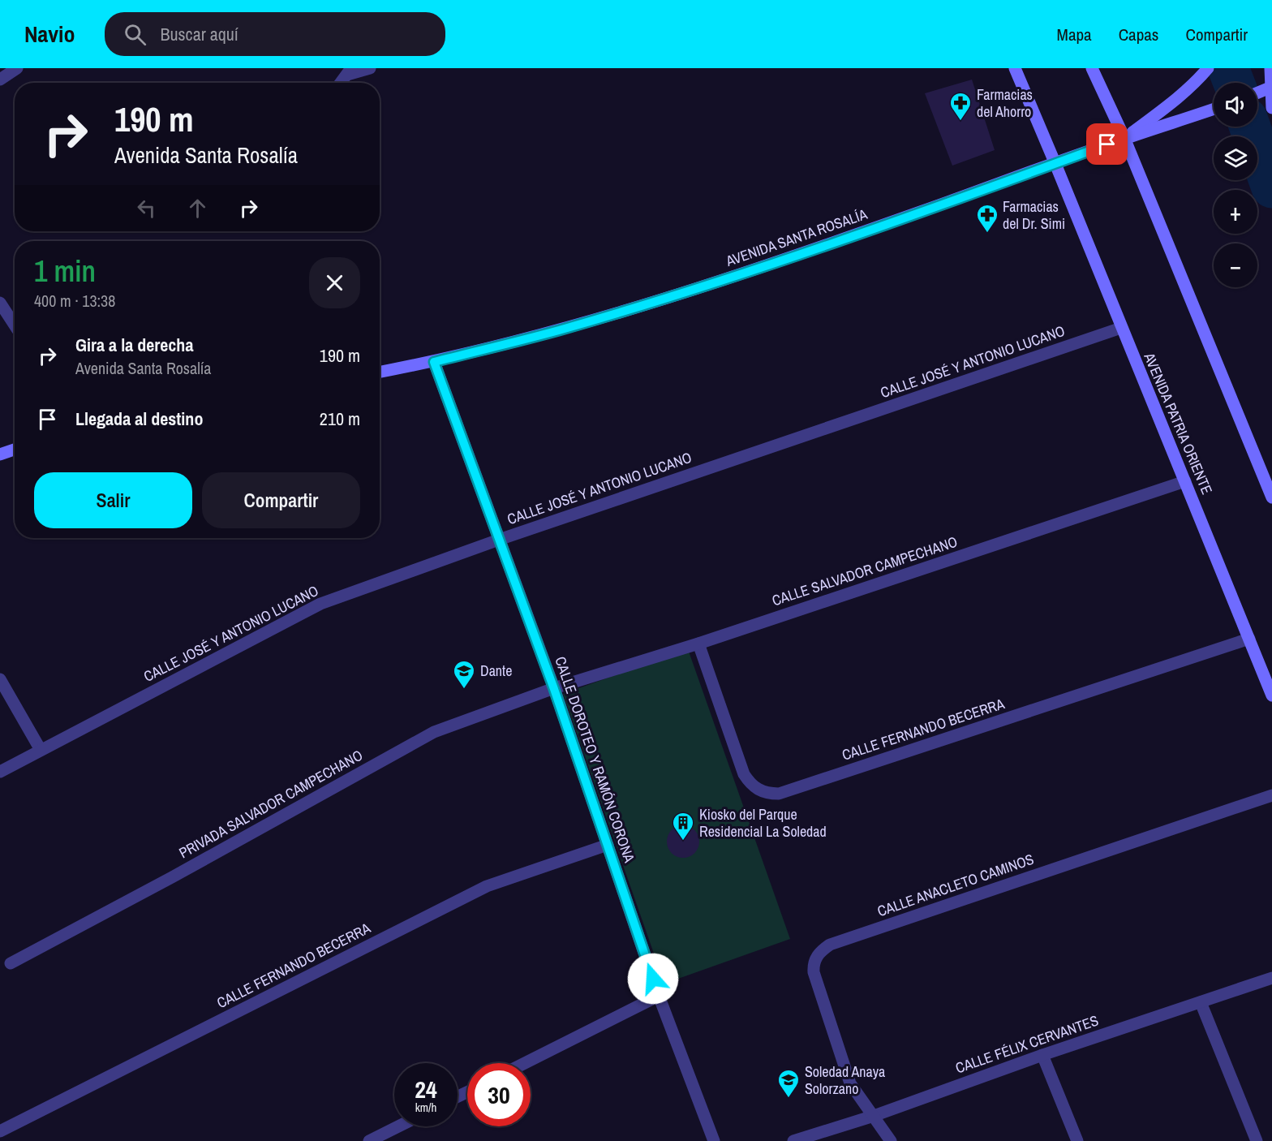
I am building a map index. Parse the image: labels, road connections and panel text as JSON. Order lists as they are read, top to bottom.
{
  "streets": {
    "main road": ["AVENIDA SANTA ROSALÍA", "AVENIDA PATRIA ORIENTE"],
    "street": [
      "CALLE JOSÉ Y ANTONIO LUCANO",
      "CALLE SALVADOR CAMPECHANO",
      "CALLE FERNANDO BECERRA",
      "CALLE DOROTEO Y RAMÓN CORONA",
      "PRIVADA SALVADOR CAMPECHANO",
      "CALLE ANACLETO CAMINOS",
      "CALLE FÉLIX CERVANTES"
    ]
  },
  "crossings": [
    ["AVENIDA SANTA ROSALÍA", "AVENIDA PATRIA ORIENTE"],
    ["AVENIDA SANTA ROSALÍA", "CALLE DOROTEO Y RAMÓN CORONA"],
    ["CALLE JOSÉ Y ANTONIO LUCANO", "AVENIDA PATRIA ORIENTE"],
    ["CALLE JOSÉ Y ANTONIO LUCANO", "CALLE DOROTEO Y RAMÓN CORONA"],
    ["AVENIDA PATRIA ORIENTE", "CALLE SALVADOR CAMPECHANO"],
    ["AVENIDA PATRIA ORIENTE", "CALLE FERNANDO BECERRA"],
    ["CALLE SALVADOR CAMPECHANO", "CALLE FERNANDO BECERRA"],
    ["CALLE SALVADOR CAMPECHANO", "CALLE DOROTEO Y RAMÓN CORONA"],
    ["CALLE SALVADOR CAMPECHANO", "PRIVADA SALVADOR CAMPECHANO"],
    ["CALLE FERNANDO BECERRA", "CALLE DOROTEO Y RAMÓN CORONA"],
    ["CALLE DOROTEO Y RAMÓN CORONA", "PRIVADA SALVADOR CAMPECHANO"],
    ["CALLE ANACLETO CAMINOS", "CALLE FÉLIX CERVANTES"]
  ],
  "places": {
    "pharmacy": ["Farmacias del Ahorro", "Farmacias del Dr. Simi"],
    "school or university": ["Dante", "Soledad Anaya Solorzano"],
    "building": ["Kiosko del Parque Residencial La Soledad"]
  },
  "page": {
    "header": "Navio",
    "search": "Buscar aquí",
    "nav": ["Mapa", "Capas", "Compartir"],
    "map_buttons": ["+", "−"],
    "turn": ["190 m", "Avenida Santa Rosalía"],
    "heading": ["1 min", "400 m · 13:38"],
    "list": [
      {
        "name": "Gira a la derecha",
        "note": "Avenida Santa Rosalía",
        "value": "190 m"
      },
      {
        "name": "Llegada al destino",
        "value": "210 m"
      }
    ],
    "buttons": ["Salir", "Compartir"],
    "speed": "24 km/h",
    "limit": "30"
  }
}
